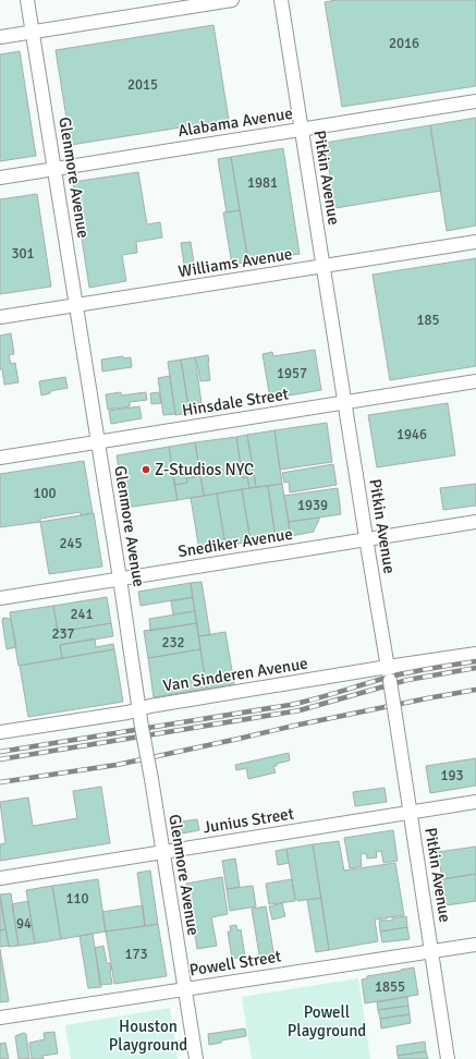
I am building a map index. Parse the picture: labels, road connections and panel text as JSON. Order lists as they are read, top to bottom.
{
  "streets": {
    "street": [
      "Alabama Avenue",
      "Glenmore Avenue",
      "Pitkin Avenue",
      "Williams Avenue",
      "Hinsdale Street",
      "Snediker Avenue",
      "Van Sinderen Avenue",
      "Junius Street",
      "Powell Street"
    ]
  },
  "crossings": [
    ["Alabama Avenue", "Glenmore Avenue"],
    ["Alabama Avenue", "Pitkin Avenue"],
    ["Glenmore Avenue", "Williams Avenue"],
    ["Glenmore Avenue", "Hinsdale Street"],
    ["Glenmore Avenue", "Snediker Avenue"],
    ["Glenmore Avenue", "Van Sinderen Avenue"],
    ["Glenmore Avenue", "Junius Street"],
    ["Glenmore Avenue", "Powell Street"],
    ["Pitkin Avenue", "Williams Avenue"],
    ["Pitkin Avenue", "Hinsdale Street"],
    ["Pitkin Avenue", "Snediker Avenue"],
    ["Pitkin Avenue", "Van Sinderen Avenue"],
    ["Pitkin Avenue", "Junius Street"],
    ["Pitkin Avenue", "Powell Street"]
  ],
  "parks": ["Powell Playground", "Houston Playground"],
  "places": ["Z-Studios NYC"],
  "house_numbers": [
    "2016",
    "2015",
    "1981",
    "301",
    "185",
    "1957",
    "1946",
    "100",
    "1939",
    "245",
    "241",
    "237",
    "232",
    "193",
    "110",
    "94",
    "173",
    "1855"
  ]
}
